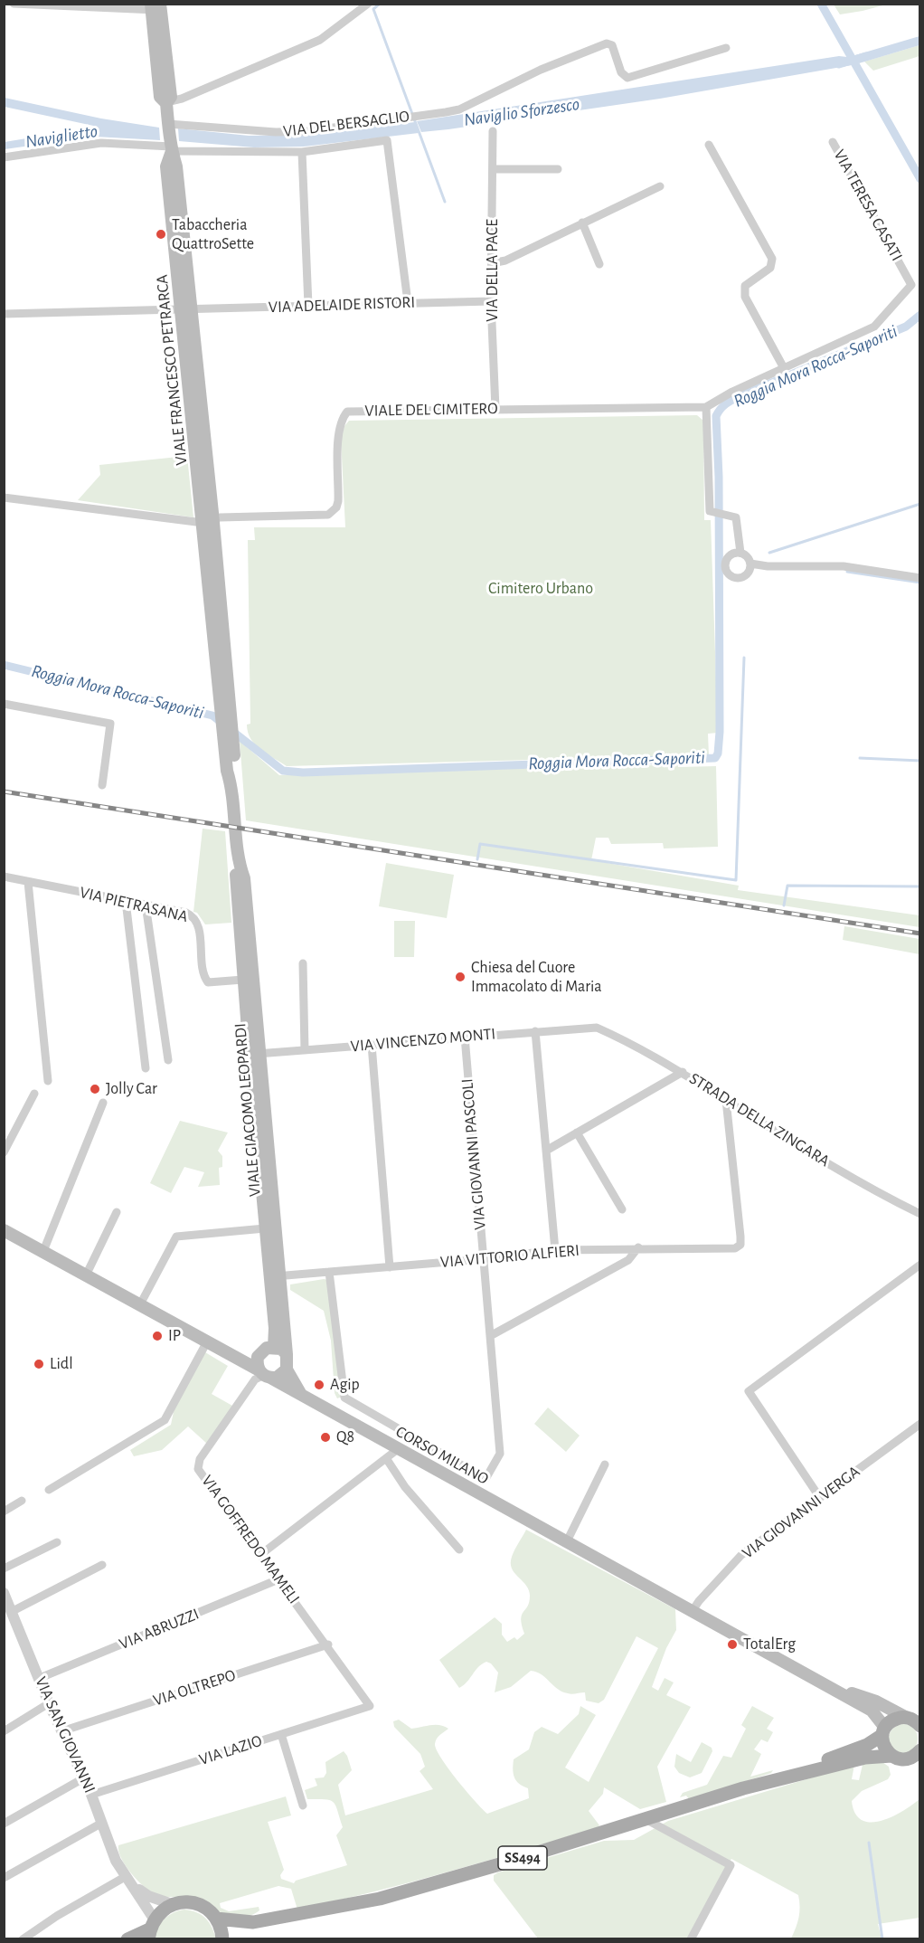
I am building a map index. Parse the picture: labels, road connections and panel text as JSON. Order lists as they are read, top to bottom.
{
  "streets": {
    "main road": [
      "VIALE FRANCESCO PETRARCA",
      "VIALE GIACOMO LEOPARDI",
      "CORSO MILANO",
      "SS494"
    ],
    "street": [
      "VIA DEL BERSAGLIO",
      "VIA TERESA CASATI",
      "VIA DELLA PACE",
      "VIA ADELAIDE RISTORI",
      "VIALE DEL CIMITERO",
      "VIA PIETRASANA",
      "VIA VINCENZO MONTI",
      "STRADA DELLA ZINGARA",
      "VIA GIOVANNI PASCOLI",
      "VIA VITTORIO ALFIERI",
      "VIA GIOVANNI VERGA",
      "VIA GOFFREDO MAMELI",
      "VIA ABRUZZI",
      "VIA OLTREPO",
      "VIA SAN GIOVANNI",
      "VIA LAZIO"
    ]
  },
  "crossings": [
    ["VIA DEL BERSAGLIO", "VIALE FRANCESCO PETRARCA"],
    ["VIA TERESA CASATI", "VIALE DEL CIMITERO"],
    ["VIA DELLA PACE", "VIA ADELAIDE RISTORI"],
    ["VIA DELLA PACE", "VIALE DEL CIMITERO"],
    ["VIA ADELAIDE RISTORI", "VIALE FRANCESCO PETRARCA"],
    ["VIALE FRANCESCO PETRARCA", "VIALE DEL CIMITERO"],
    ["VIALE FRANCESCO PETRARCA", "VIALE GIACOMO LEOPARDI"],
    ["VIALE DEL CIMITERO", "VIALE GIACOMO LEOPARDI"],
    ["VIA PIETRASANA", "VIALE GIACOMO LEOPARDI"],
    ["VIA VINCENZO MONTI", "VIALE GIACOMO LEOPARDI"],
    ["VIA VINCENZO MONTI", "STRADA DELLA ZINGARA"],
    ["VIA VINCENZO MONTI", "VIA GIOVANNI PASCOLI"],
    ["VIALE GIACOMO LEOPARDI", "VIA VITTORIO ALFIERI"],
    ["VIALE GIACOMO LEOPARDI", "CORSO MILANO"],
    ["VIALE GIACOMO LEOPARDI", "VIA GOFFREDO MAMELI"],
    ["STRADA DELLA ZINGARA", "VIA VITTORIO ALFIERI"],
    ["VIA GIOVANNI PASCOLI", "VIA VITTORIO ALFIERI"],
    ["CORSO MILANO", "VIA GIOVANNI VERGA"],
    ["CORSO MILANO", "VIA GOFFREDO MAMELI"],
    ["CORSO MILANO", "SS494"],
    ["VIA GOFFREDO MAMELI", "VIA ABRUZZI"],
    ["VIA GOFFREDO MAMELI", "VIA OLTREPO"],
    ["VIA GOFFREDO MAMELI", "VIA LAZIO"],
    ["VIA ABRUZZI", "VIA SAN GIOVANNI"],
    ["VIA OLTREPO", "VIA SAN GIOVANNI"],
    ["VIA SAN GIOVANNI", "VIA LAZIO"],
    ["VIA SAN GIOVANNI", "SS494"]
  ],
  "water": ["Naviglio Sforzesco", "Naviglietto", "Roggia Mora Rocca-Saporiti"],
  "parks": ["Cimitero Urbano"],
  "places": [
    "Tabaccheria QuattroSette",
    "Chiesa del Cuore Immacolato di Maria",
    "Jolly Car",
    "IP",
    "Lidl",
    "Agip",
    "Q8",
    "TotalErg"
  ]
}
